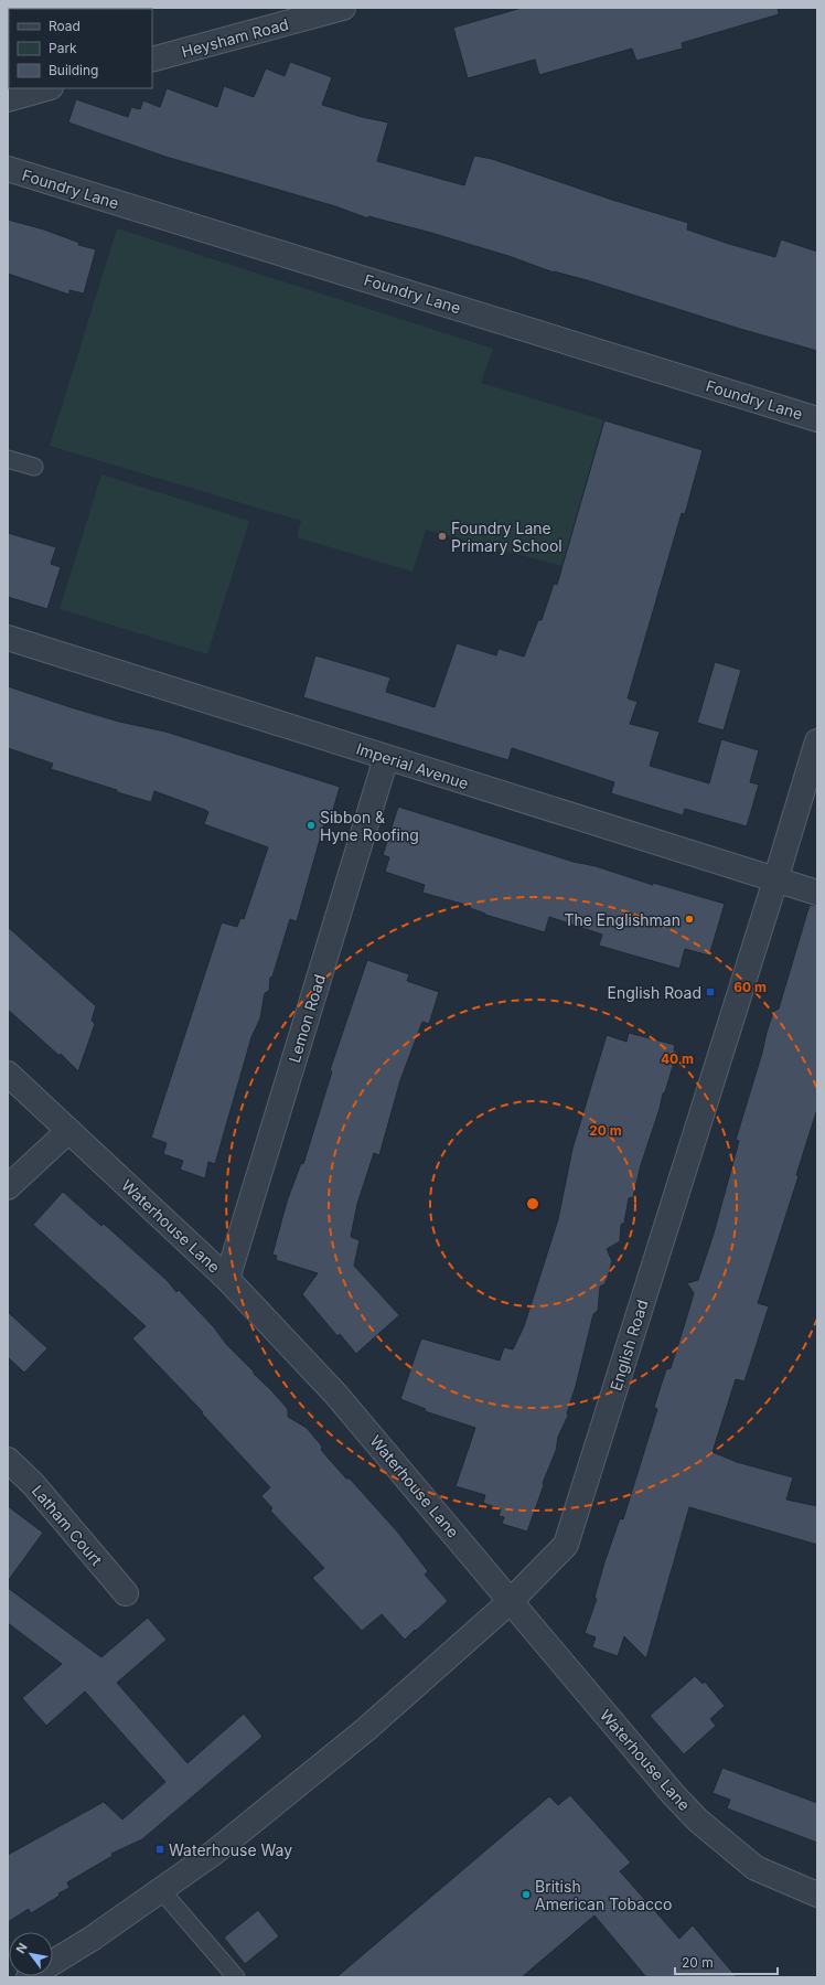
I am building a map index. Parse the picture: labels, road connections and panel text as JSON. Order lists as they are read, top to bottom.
{
  "streets": {
    "street": [
      "Heysham Road",
      "Foundry Lane",
      "Imperial Avenue",
      "Lemon Road",
      "Waterhouse Lane",
      "English Road",
      "Latham Court"
    ]
  },
  "crossings": [
    ["Imperial Avenue", "Lemon Road"],
    ["Imperial Avenue", "English Road"],
    ["Lemon Road", "Waterhouse Lane"],
    ["Waterhouse Lane", "English Road"]
  ],
  "places": {
    "other": [
      "Foundry Lane Primary School",
      "Sibbon & Hyne Roofing",
      "The Englishman",
      "British American Tobacco"
    ],
    "transit": ["English Road", "Waterhouse Way"]
  },
  "legend": ["Road", "Park", "Building"],
  "scale_bar": "20 m",
  "north": "top left",
  "rings": ["60 m", "40 m", "20 m"]
}
